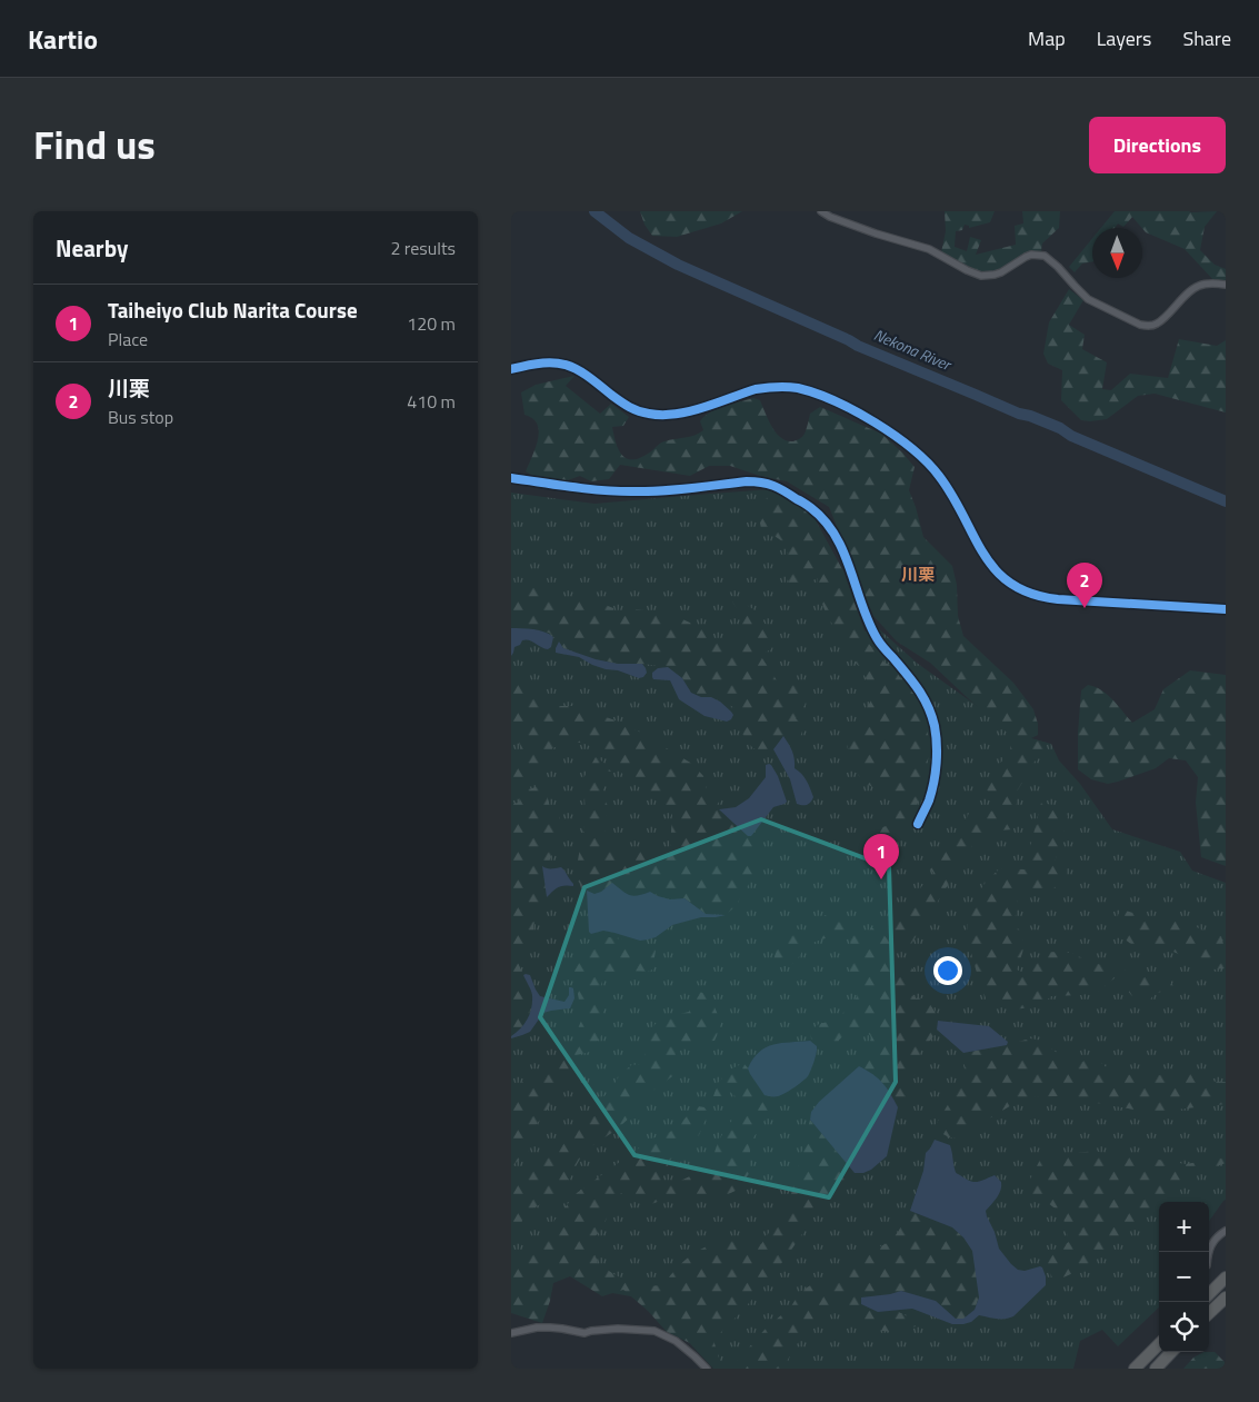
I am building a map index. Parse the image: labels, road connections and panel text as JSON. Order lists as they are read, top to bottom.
{
  "districts": ["川栗"],
  "water": ["Nekona River"],
  "north": "bottom",
  "page": {
    "header": "Kartio",
    "nav": ["Map", "Layers", "Share"],
    "title": "Find us",
    "buttons": "Directions",
    "heading": ["Nearby", "2 results"],
    "list": [
      {
        "mark": "1",
        "name": "Taiheiyo Club Narita Course",
        "note": "Place",
        "value": "120 m"
      },
      {
        "mark": "2",
        "name": "川栗",
        "note": "Bus stop",
        "value": "410 m"
      }
    ],
    "pins": ["2", "1"],
    "map_buttons": ["+", "−"]
  }
}
